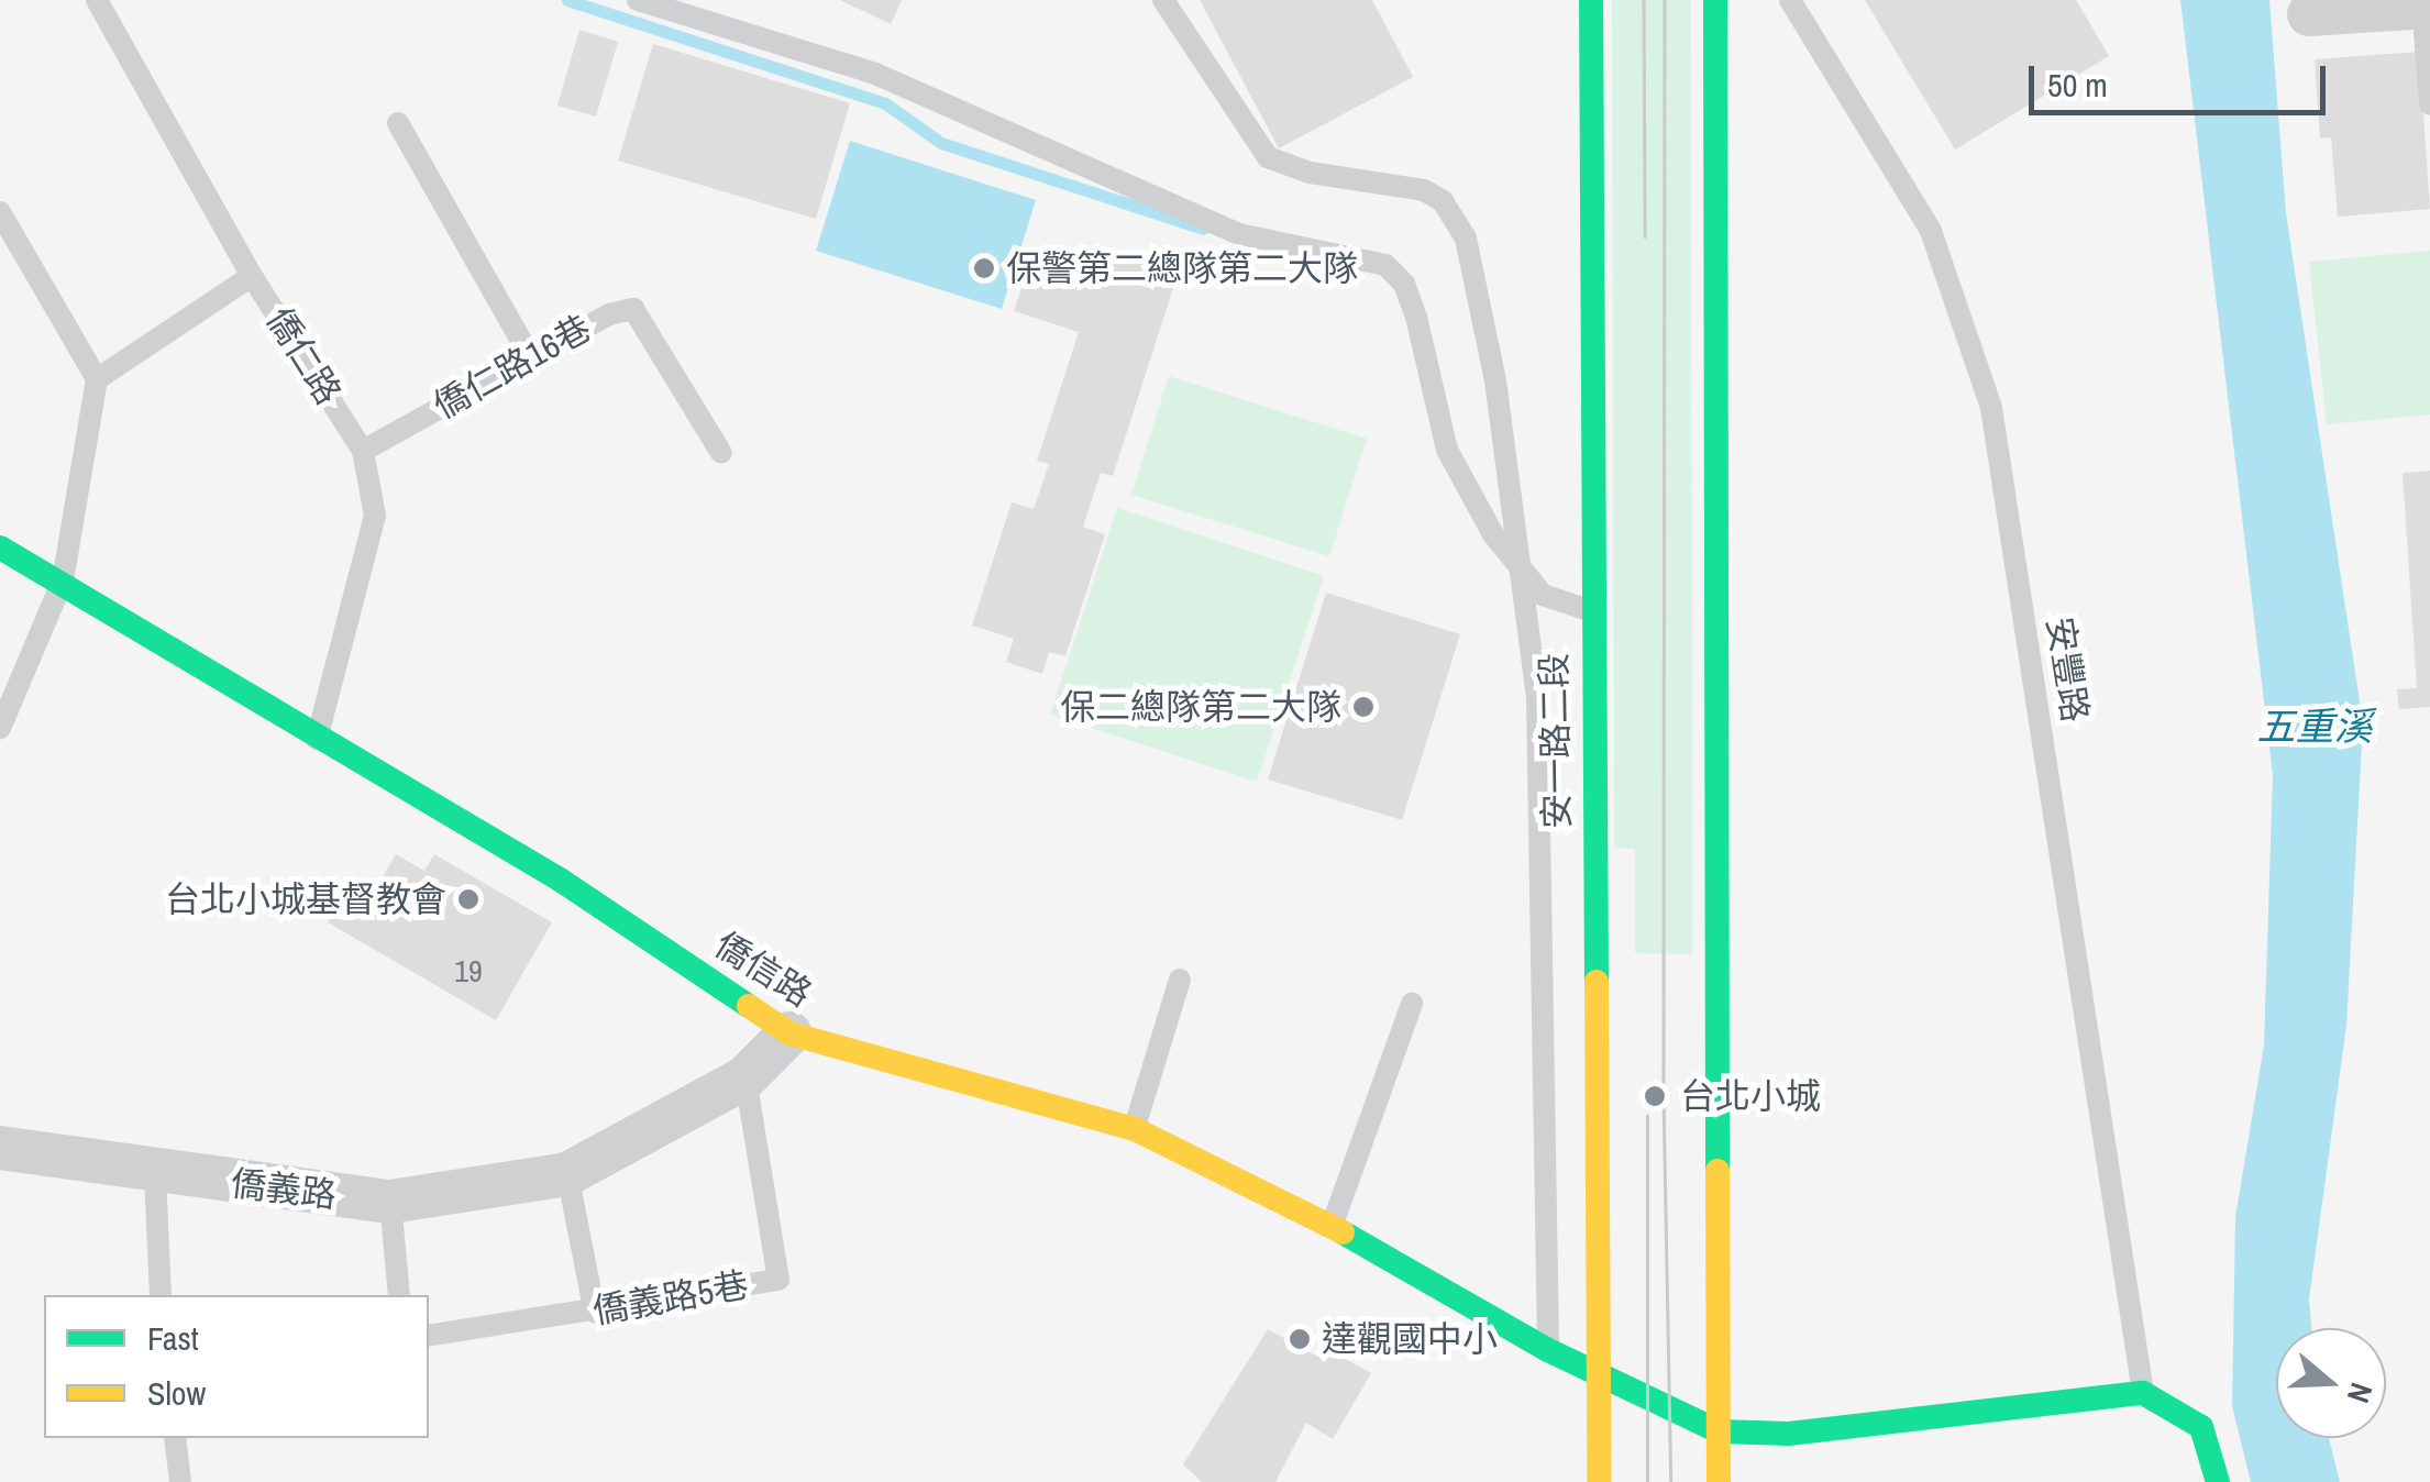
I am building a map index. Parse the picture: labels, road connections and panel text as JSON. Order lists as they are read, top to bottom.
{
  "streets": {
    "street": ["安一路二段", "僑信路", "僑義路"],
    "lane": [
      "僑仁路",
      "僑仁路16巷",
      "安豐路",
      "僑義路5巷"
    ]
  },
  "crossings": [
    ["僑仁路", "僑仁路16巷"],
    ["僑仁路", "僑信路"],
    ["安一路二段", "僑信路"],
    ["僑信路", "僑義路"],
    ["僑義路", "僑義路5巷"]
  ],
  "water": ["五重溪"],
  "places": [
    "保警第二總隊第二大隊",
    "保二總隊第二大隊",
    "台北小城基督教會",
    "台北小城",
    "達觀國中小"
  ],
  "house_numbers": ["19"],
  "legend": ["Fast", "Slow"],
  "scale_bar": "50 m",
  "north": "right"
}
